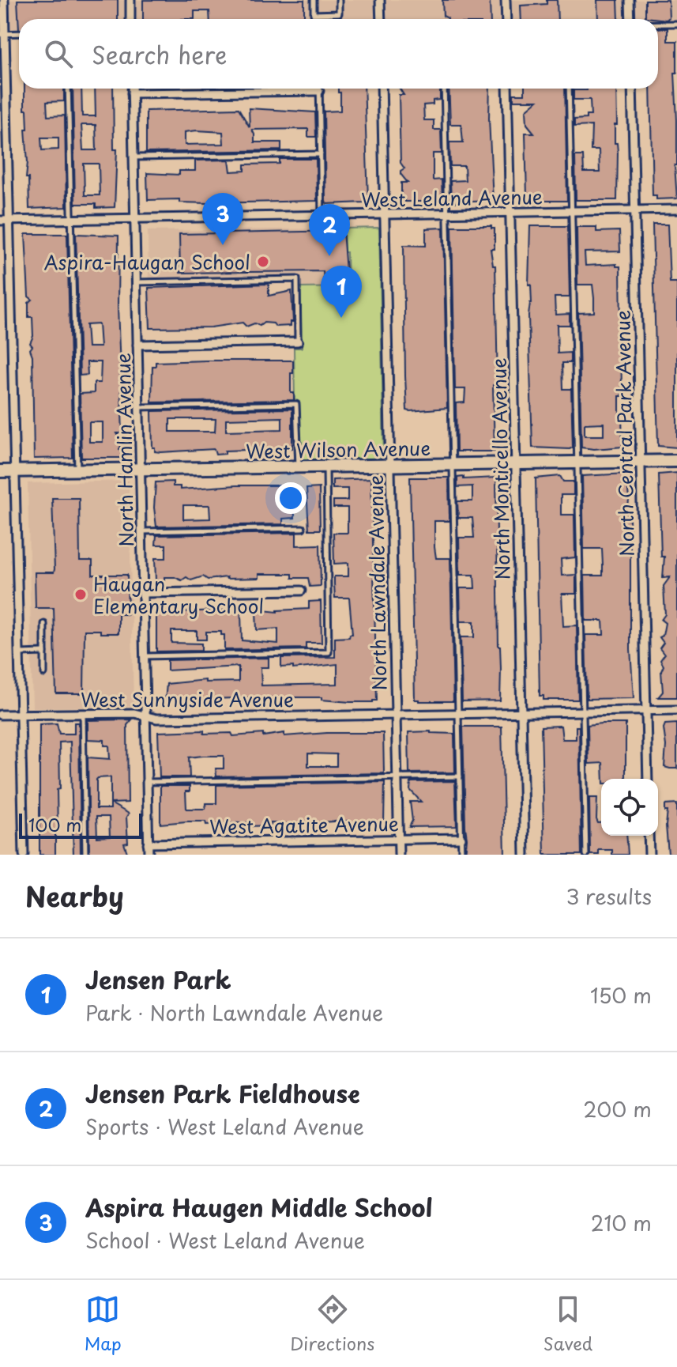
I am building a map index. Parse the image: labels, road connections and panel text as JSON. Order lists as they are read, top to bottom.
{
  "streets": {
    "street": [
      "West Leland Avenue",
      "North Central Park Avenue",
      "West Wilson Avenue",
      "North Hamlin Avenue",
      "North Monticello Avenue",
      "North Lawndale Avenue",
      "West Sunnyside Avenue",
      "West Agatite Avenue"
    ]
  },
  "crossings": [
    ["West Leland Avenue", "North Central Park Avenue"],
    ["West Leland Avenue", "North Hamlin Avenue"],
    ["West Leland Avenue", "North Monticello Avenue"],
    ["West Leland Avenue", "North Lawndale Avenue"],
    ["North Central Park Avenue", "West Wilson Avenue"],
    ["North Central Park Avenue", "West Sunnyside Avenue"],
    ["West Wilson Avenue", "North Hamlin Avenue"],
    ["West Wilson Avenue", "North Monticello Avenue"],
    ["West Wilson Avenue", "North Lawndale Avenue"],
    ["North Hamlin Avenue", "West Sunnyside Avenue"],
    ["North Hamlin Avenue", "West Agatite Avenue"],
    ["North Monticello Avenue", "West Sunnyside Avenue"],
    ["North Lawndale Avenue", "West Sunnyside Avenue"],
    ["North Lawndale Avenue", "West Agatite Avenue"]
  ],
  "places": ["Aspira-Haugan School", "Haugan Elementary School"],
  "scale_bar": "100 m",
  "page": {
    "search": "Search here",
    "pins": ["3", "2", "1"],
    "scale": "100 m",
    "heading": ["Nearby", "3 results"],
    "list": [
      {
        "mark": "1",
        "name": "Jensen Park",
        "note": "Park · North Lawndale Avenue",
        "value": "150 m"
      },
      {
        "mark": "2",
        "name": "Jensen Park Fieldhouse",
        "note": "Sports · West Leland Avenue",
        "value": "200 m"
      },
      {
        "mark": "3",
        "name": "Aspira Haugen Middle School",
        "note": "School · West Leland Avenue",
        "value": "210 m"
      }
    ],
    "nav": ["Map", "Directions", "Saved"]
  }
}
